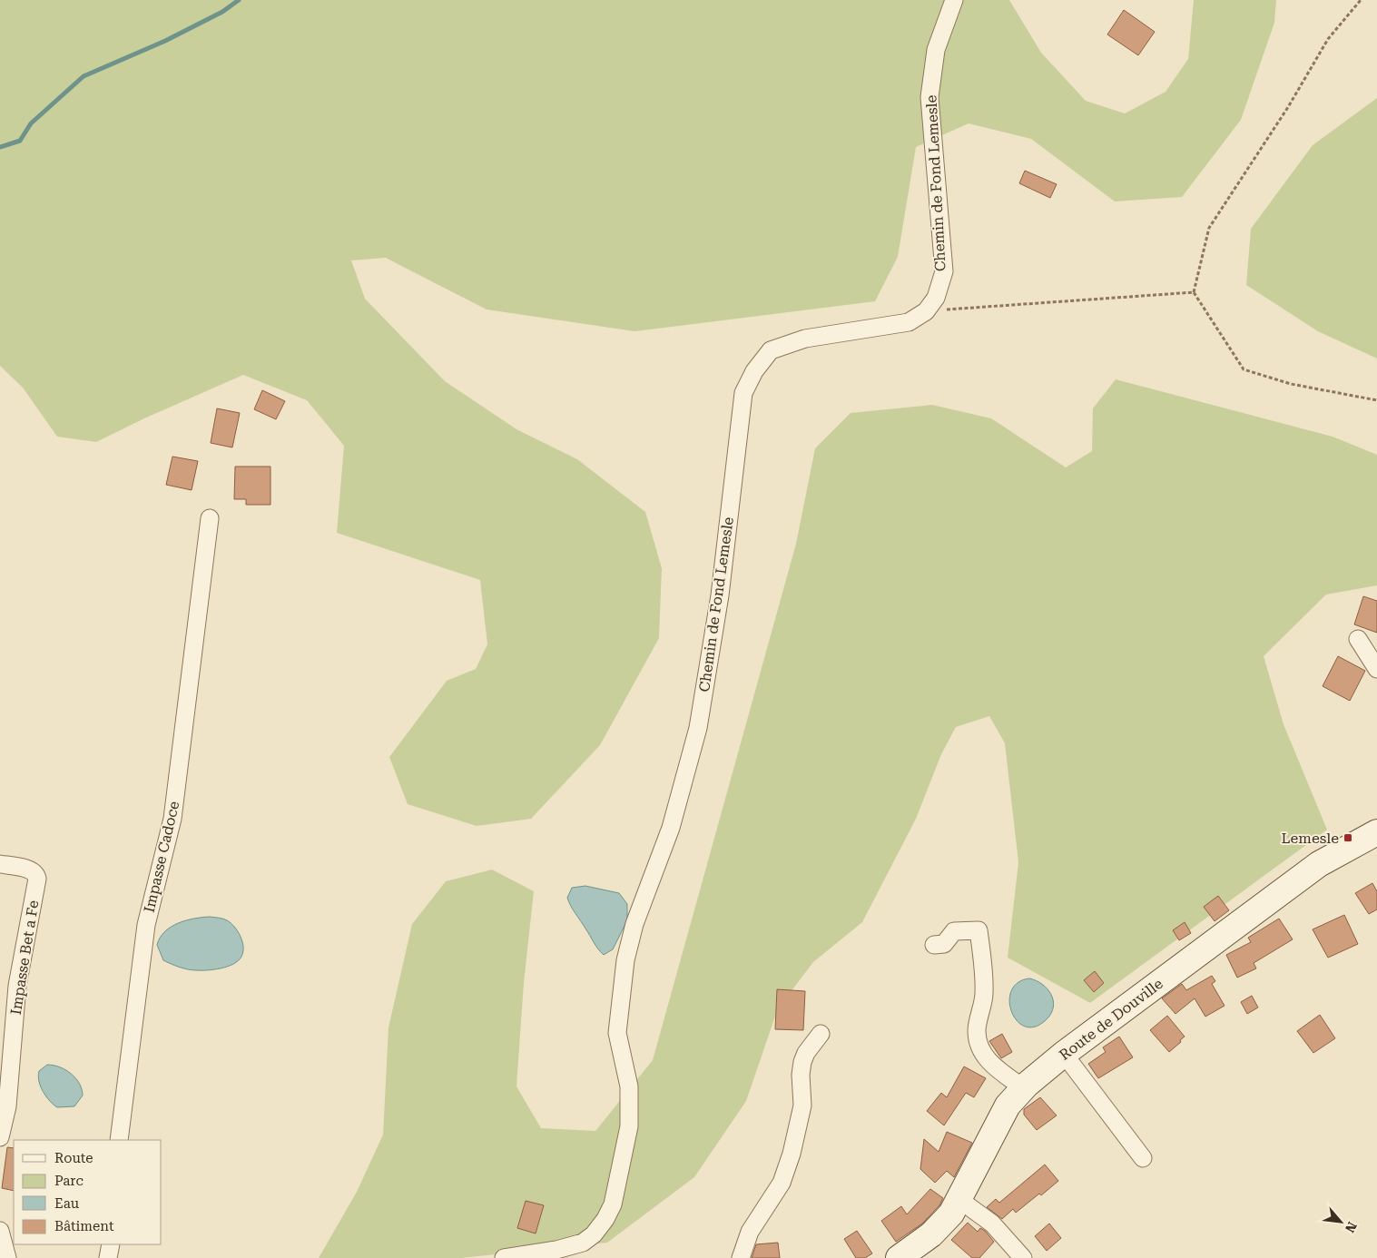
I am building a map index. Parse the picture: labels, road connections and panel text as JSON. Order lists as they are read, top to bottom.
{
  "streets": {
    "main road": ["Route de Douville"],
    "street": ["Chemin de Fond Lemesle", "Impasse Cadoce", "Impasse Bet a Fe"]
  },
  "places": {
    "transit": ["Lemesle"]
  },
  "legend": [
    "Route",
    "Parc",
    "Eau",
    "Bâtiment"
  ],
  "north": "bottom right"
}
